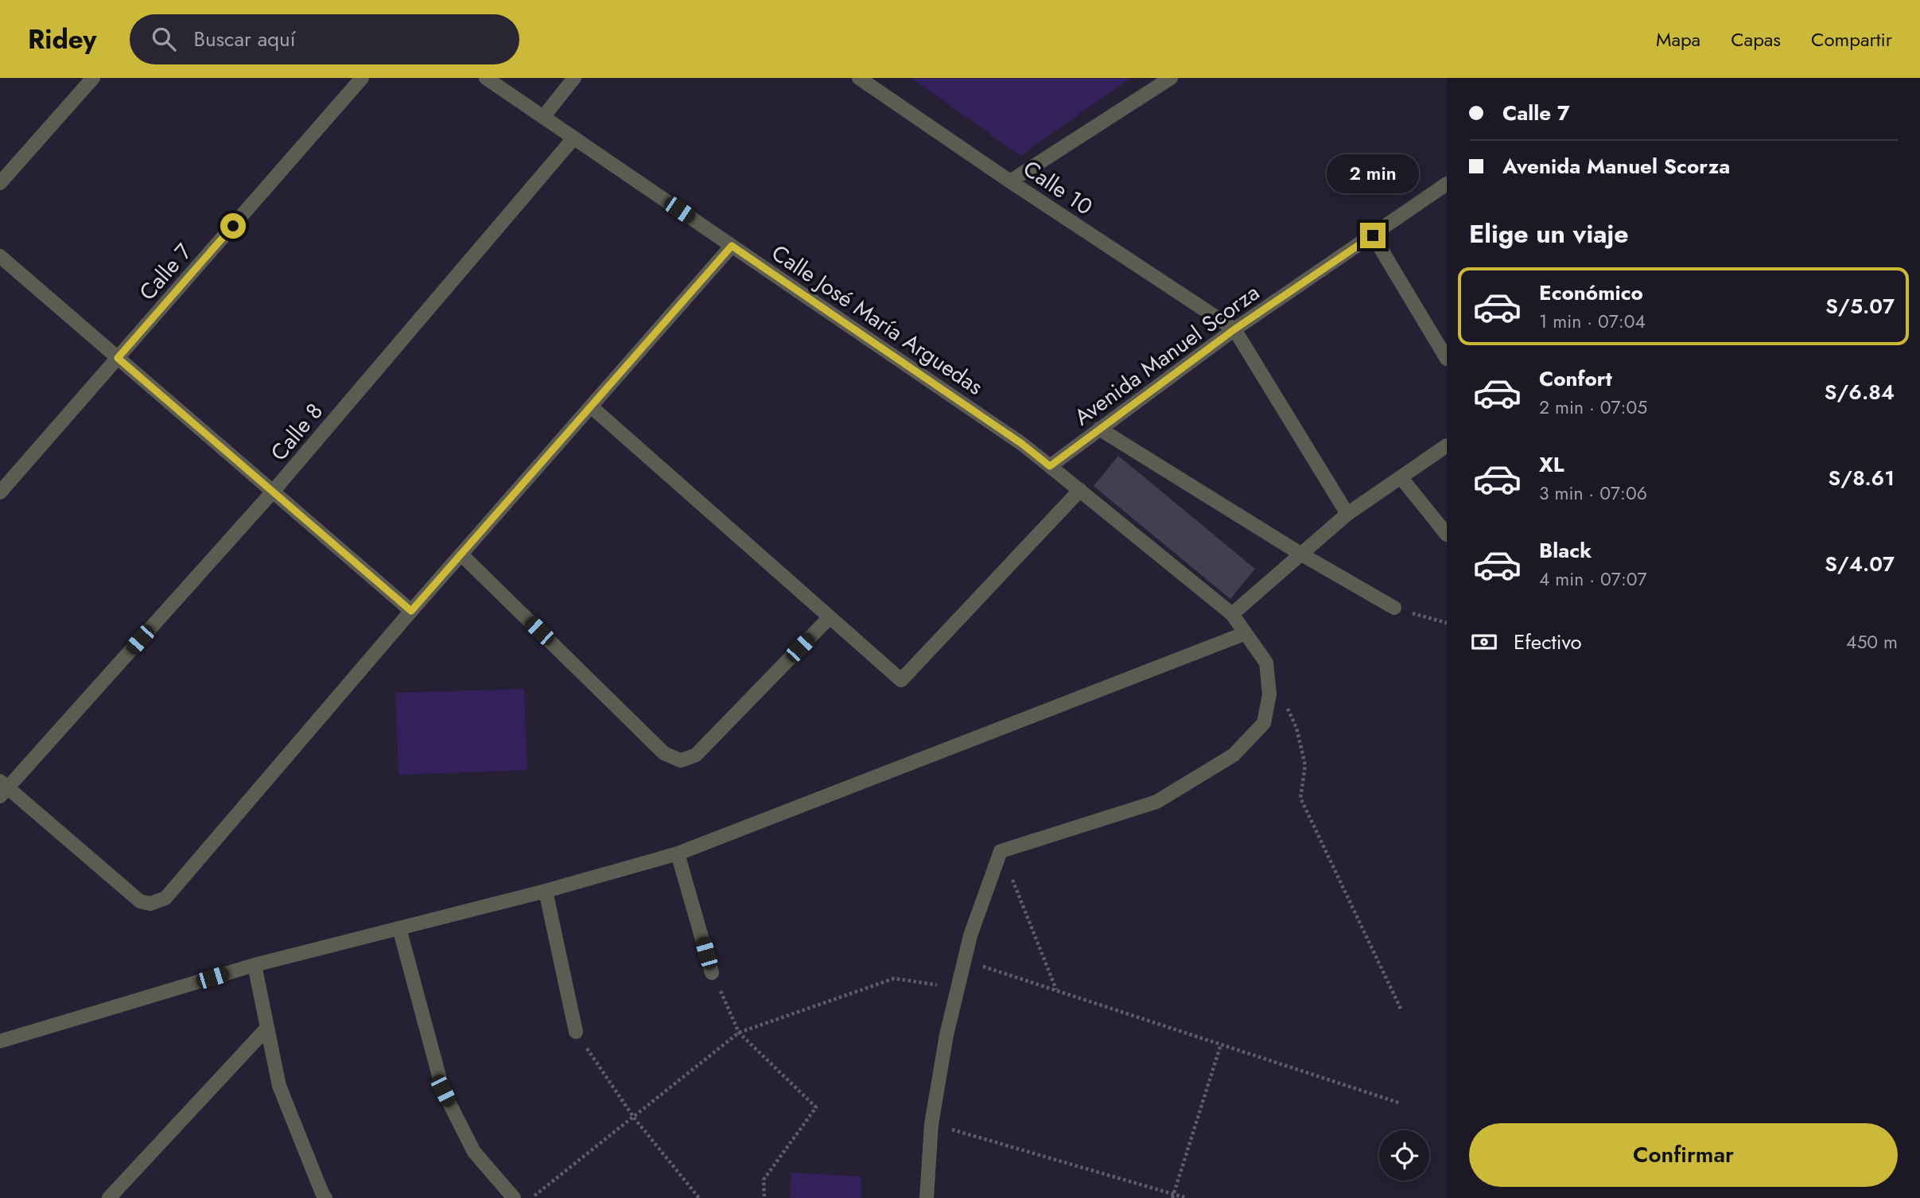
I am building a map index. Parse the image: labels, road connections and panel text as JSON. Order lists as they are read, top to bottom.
{
  "streets": {
    "street": [
      "Calle 10",
      "Calle 7",
      "Calle José María Arguedas",
      "Avenida Manuel Scorza",
      "Calle 8"
    ]
  },
  "crossings": [
    ["Calle 10", "Avenida Manuel Scorza"],
    ["Calle José María Arguedas", "Avenida Manuel Scorza"],
    ["Calle José María Arguedas", "Calle 8"]
  ],
  "page": {
    "header": "Ridey",
    "search": "Buscar aquí",
    "nav": ["Mapa", "Capas", "Compartir"],
    "banner": ["Calle 7", "Avenida Manuel Scorza"],
    "bubble": "2 min",
    "heading": "Elige un viaje",
    "list": [
      {
        "name": "Económico",
        "note": "1 min · 07:04",
        "value": "S/5.07"
      },
      {
        "name": "Confort",
        "note": "2 min · 07:05",
        "value": "S/6.84"
      },
      {
        "name": "XL",
        "note": "3 min · 07:06",
        "value": "S/8.61"
      },
      {
        "name": "Black",
        "note": "4 min · 07:07",
        "value": "S/4.07"
      }
    ],
    "pay": ["Efectivo", "450 m"],
    "buttons": "Confirmar"
  }
}
